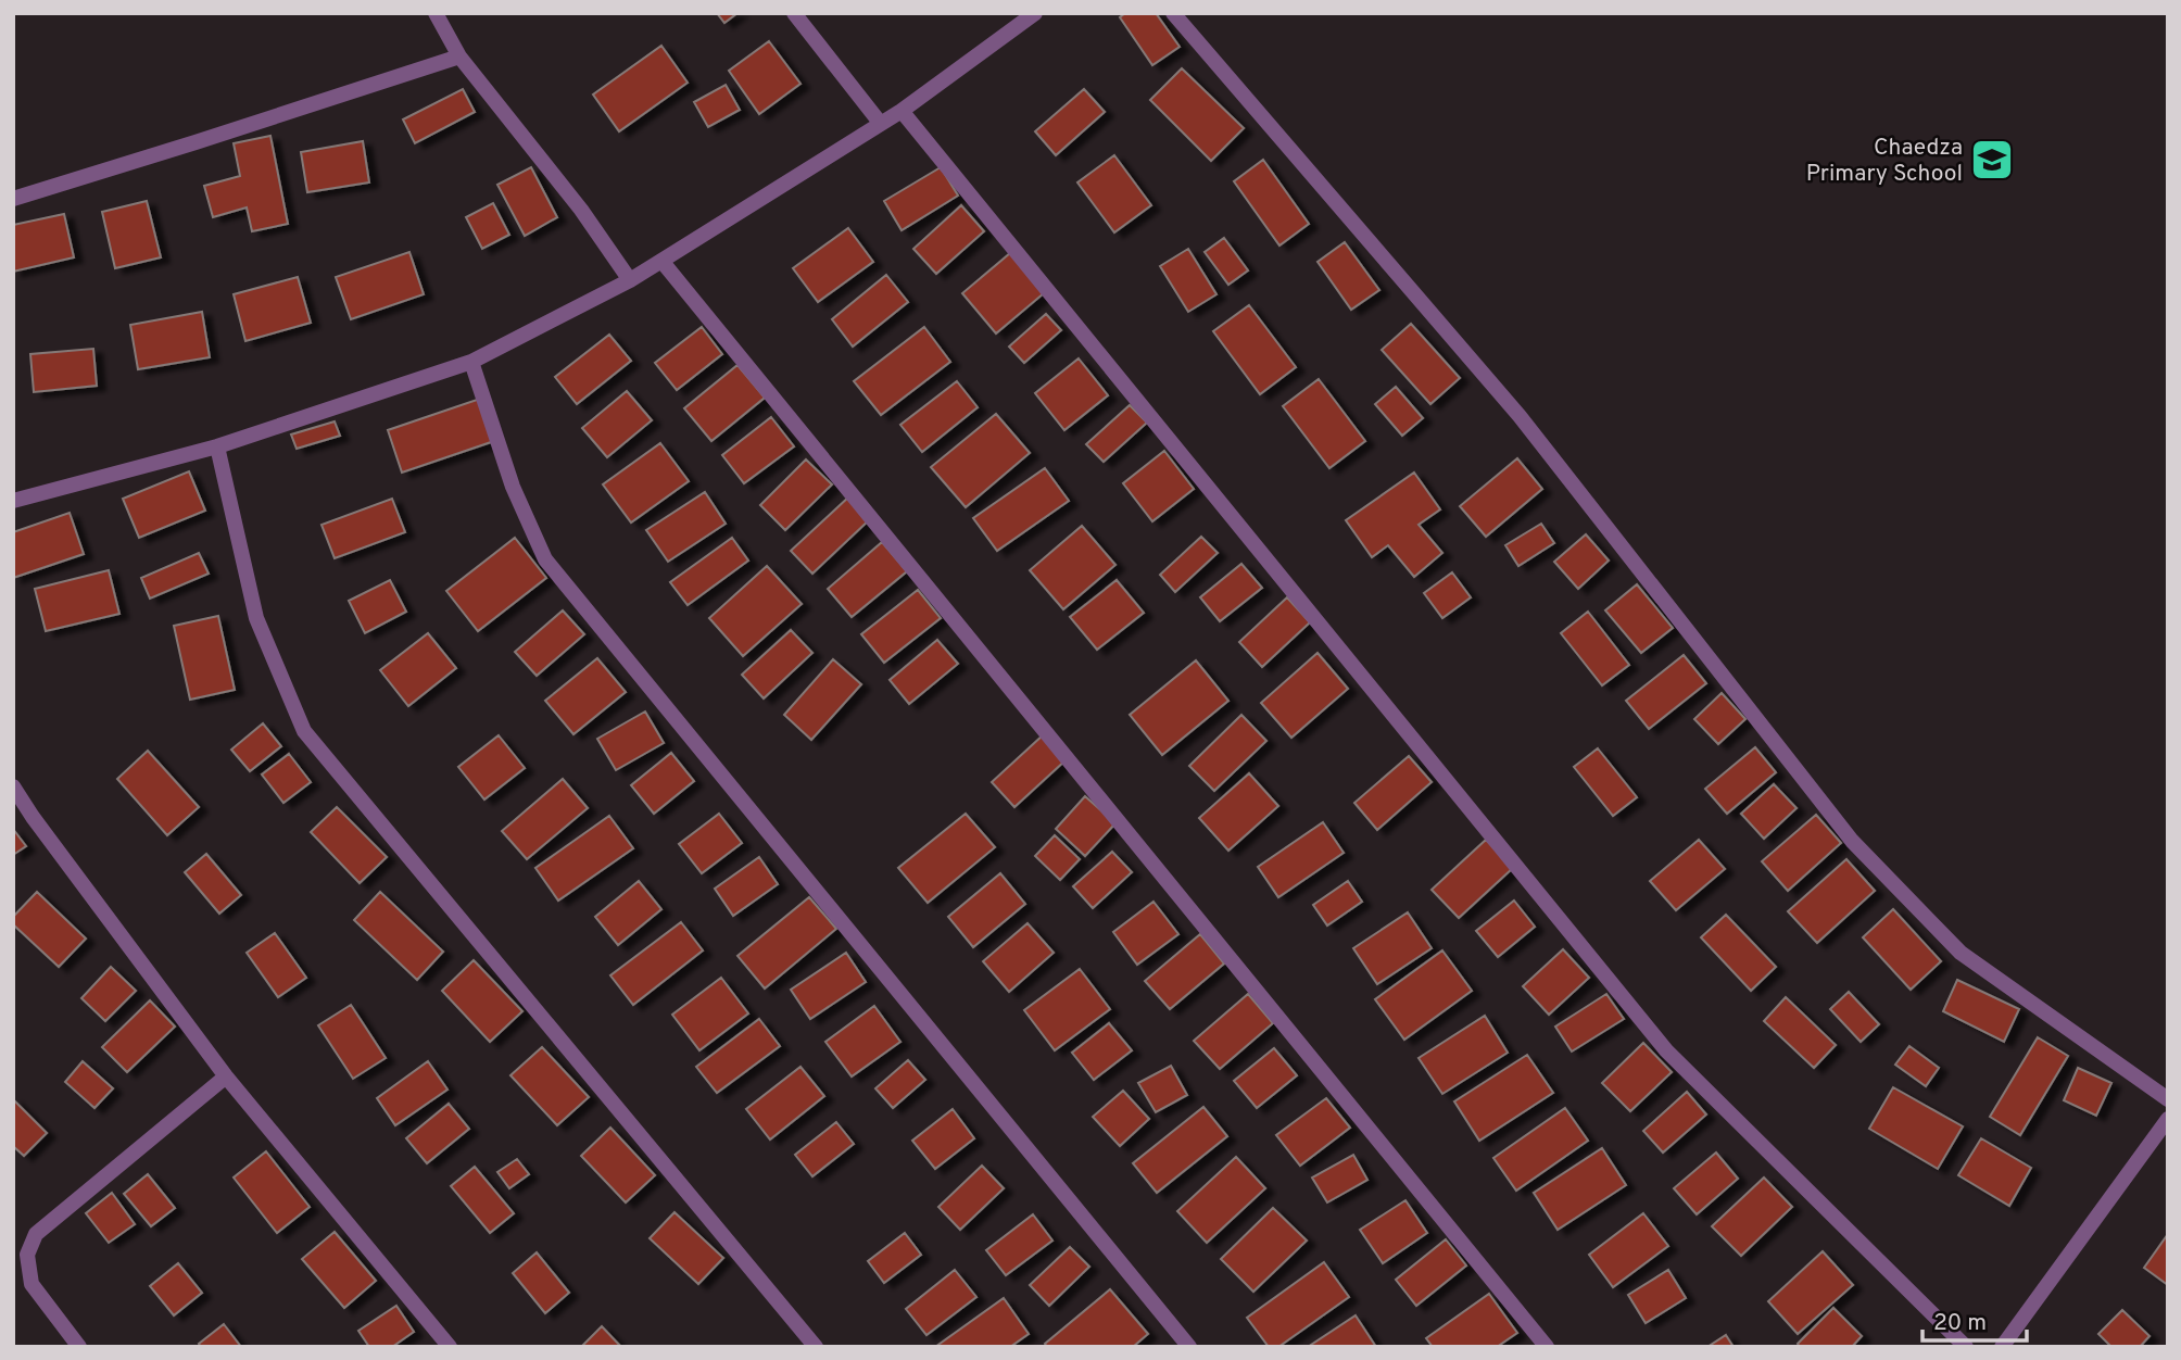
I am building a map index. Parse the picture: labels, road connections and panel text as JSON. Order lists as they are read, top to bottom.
{
  "places": {
    "school or university": ["Chaedza Primary School"]
  },
  "scale_bar": "20 m"
}
